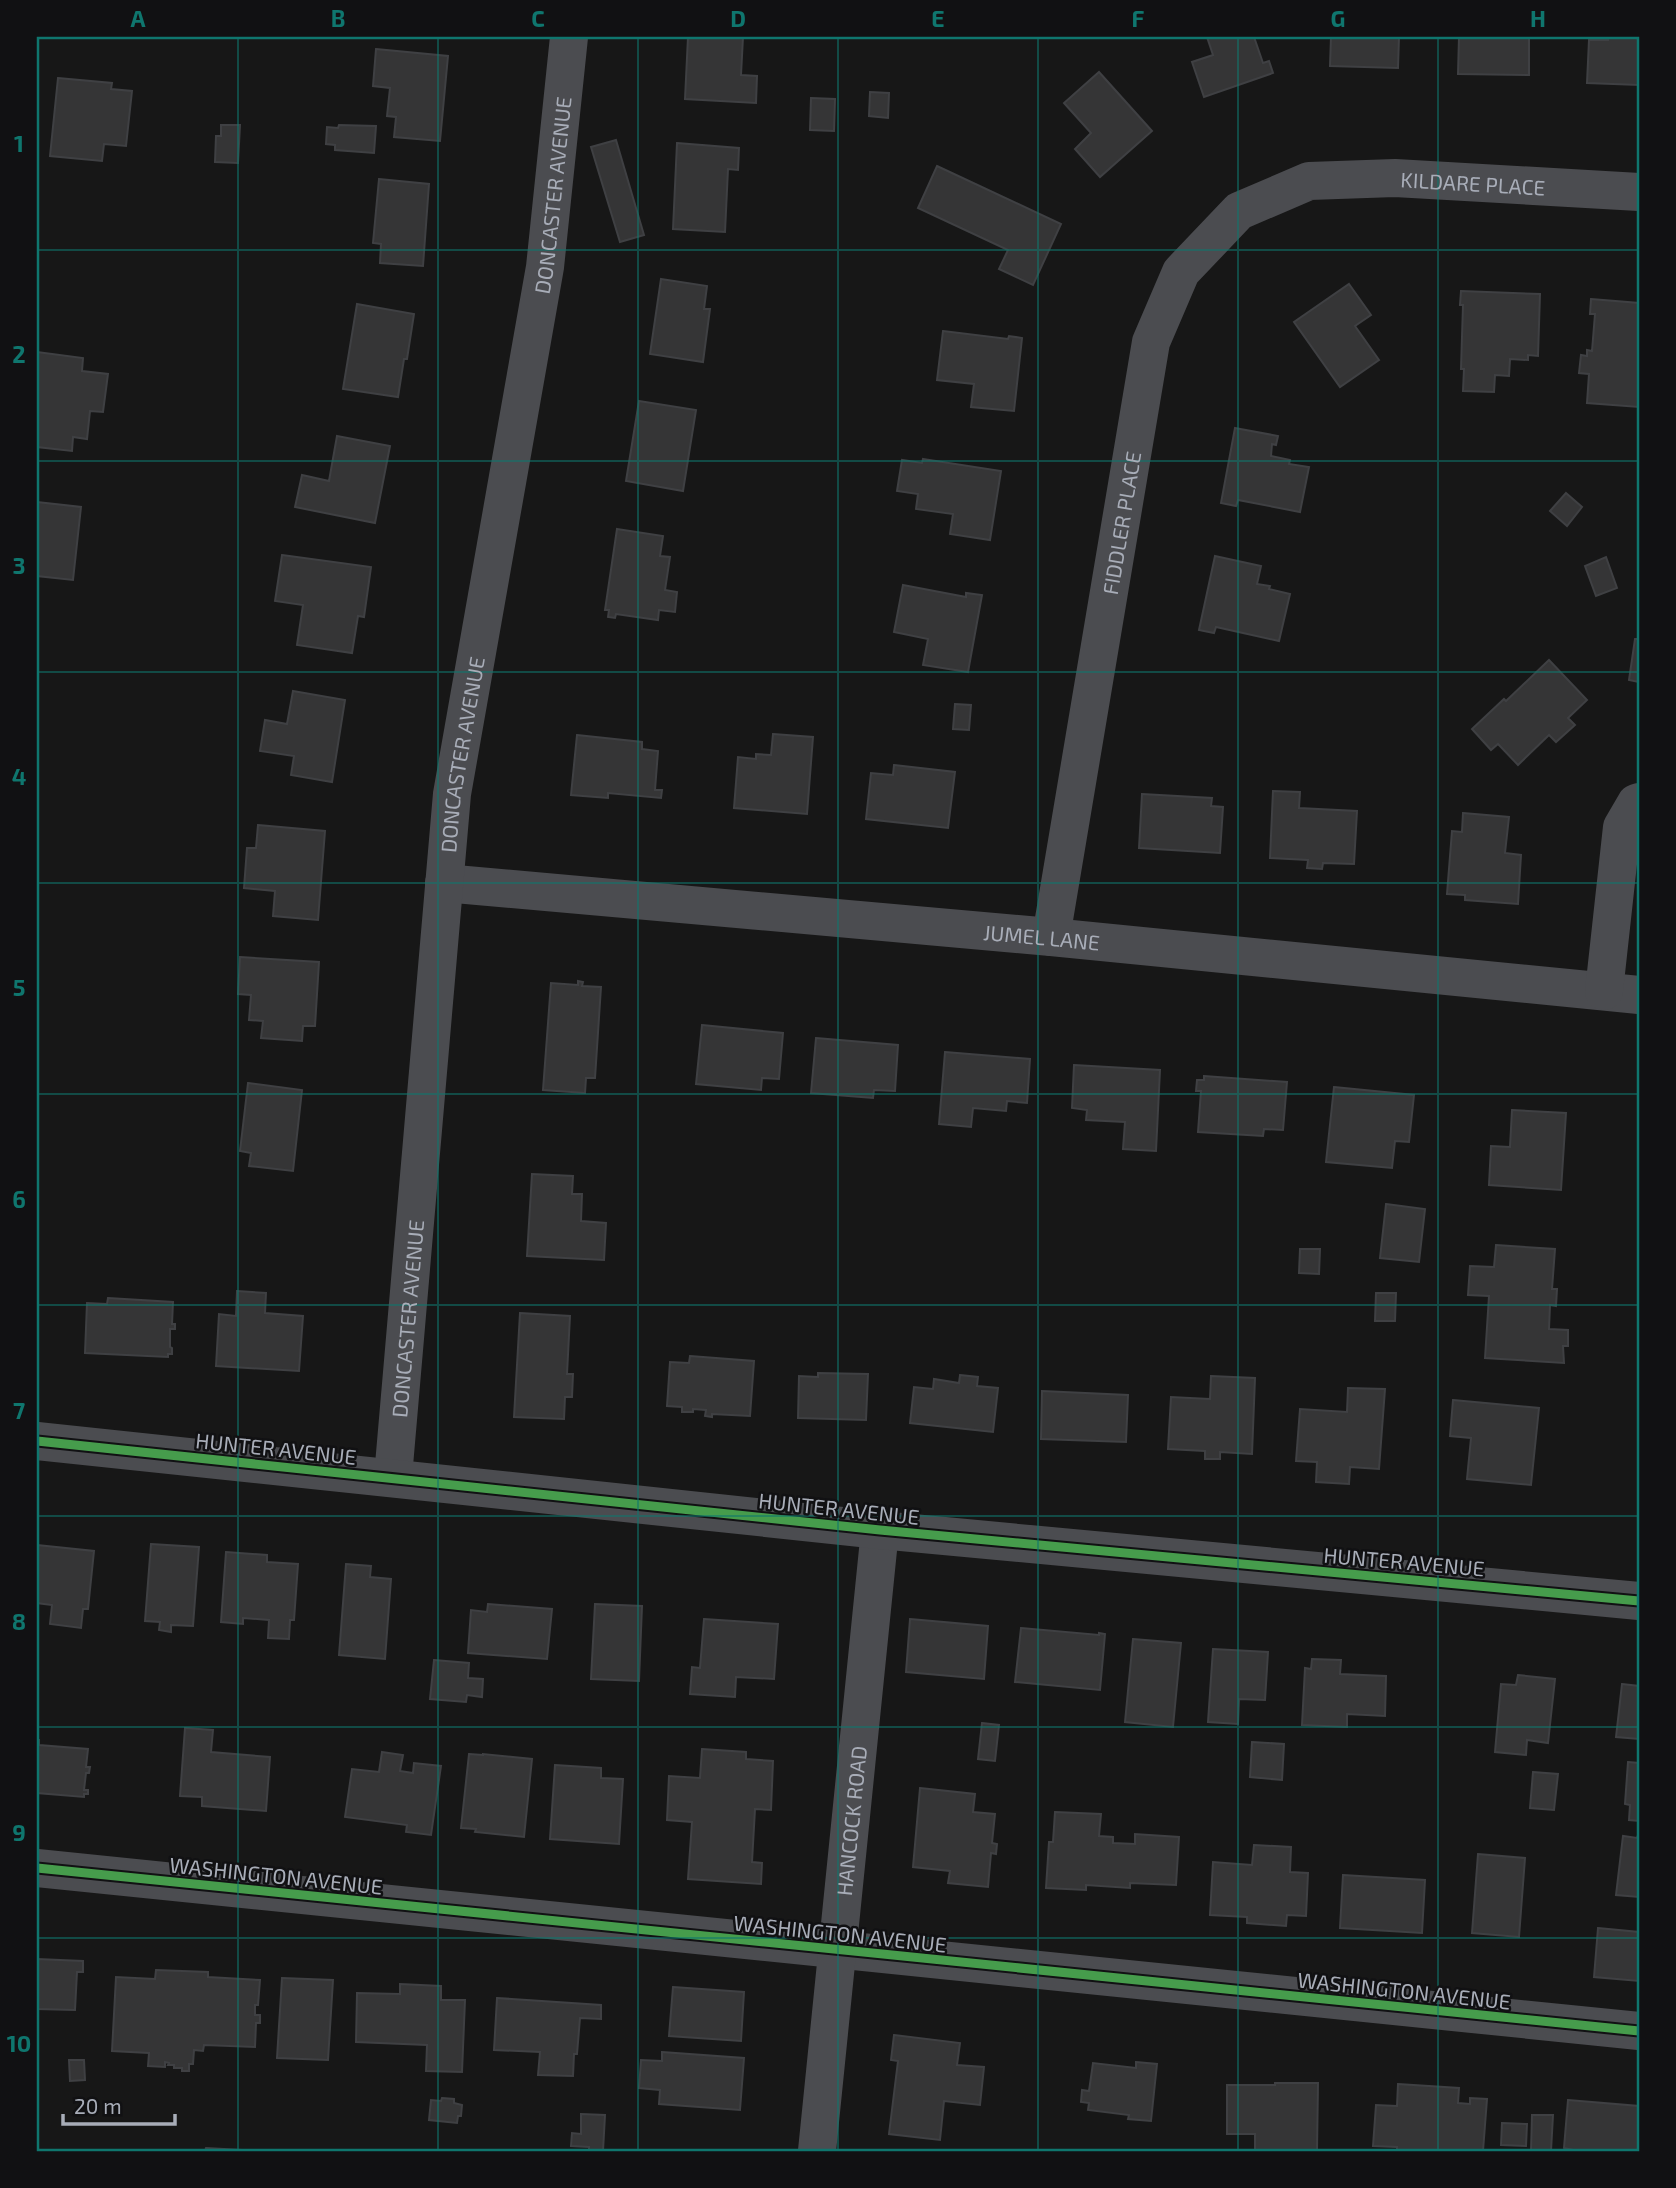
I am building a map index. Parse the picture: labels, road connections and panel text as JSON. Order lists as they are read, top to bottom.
{
  "streets": {
    "street": [
      "KILDARE PLACE",
      "DONCASTER AVENUE",
      "FIDDLER PLACE",
      "JUMEL LANE",
      "HUNTER AVENUE",
      "HANCOCK ROAD",
      "WASHINGTON AVENUE"
    ]
  },
  "crossings": [
    ["KILDARE PLACE", "FIDDLER PLACE"],
    ["DONCASTER AVENUE", "JUMEL LANE"],
    ["DONCASTER AVENUE", "HUNTER AVENUE"],
    ["FIDDLER PLACE", "JUMEL LANE"],
    ["HUNTER AVENUE", "HANCOCK ROAD"],
    ["HANCOCK ROAD", "WASHINGTON AVENUE"]
  ],
  "scale_bar": "20 m",
  "grid": {
    "columns": [
      "A",
      "B",
      "C",
      "D",
      "E",
      "F",
      "G",
      "H"
    ],
    "rows": [
      "1",
      "2",
      "3",
      "4",
      "5",
      "6",
      "7",
      "8",
      "9",
      "10"
    ]
  }
}
